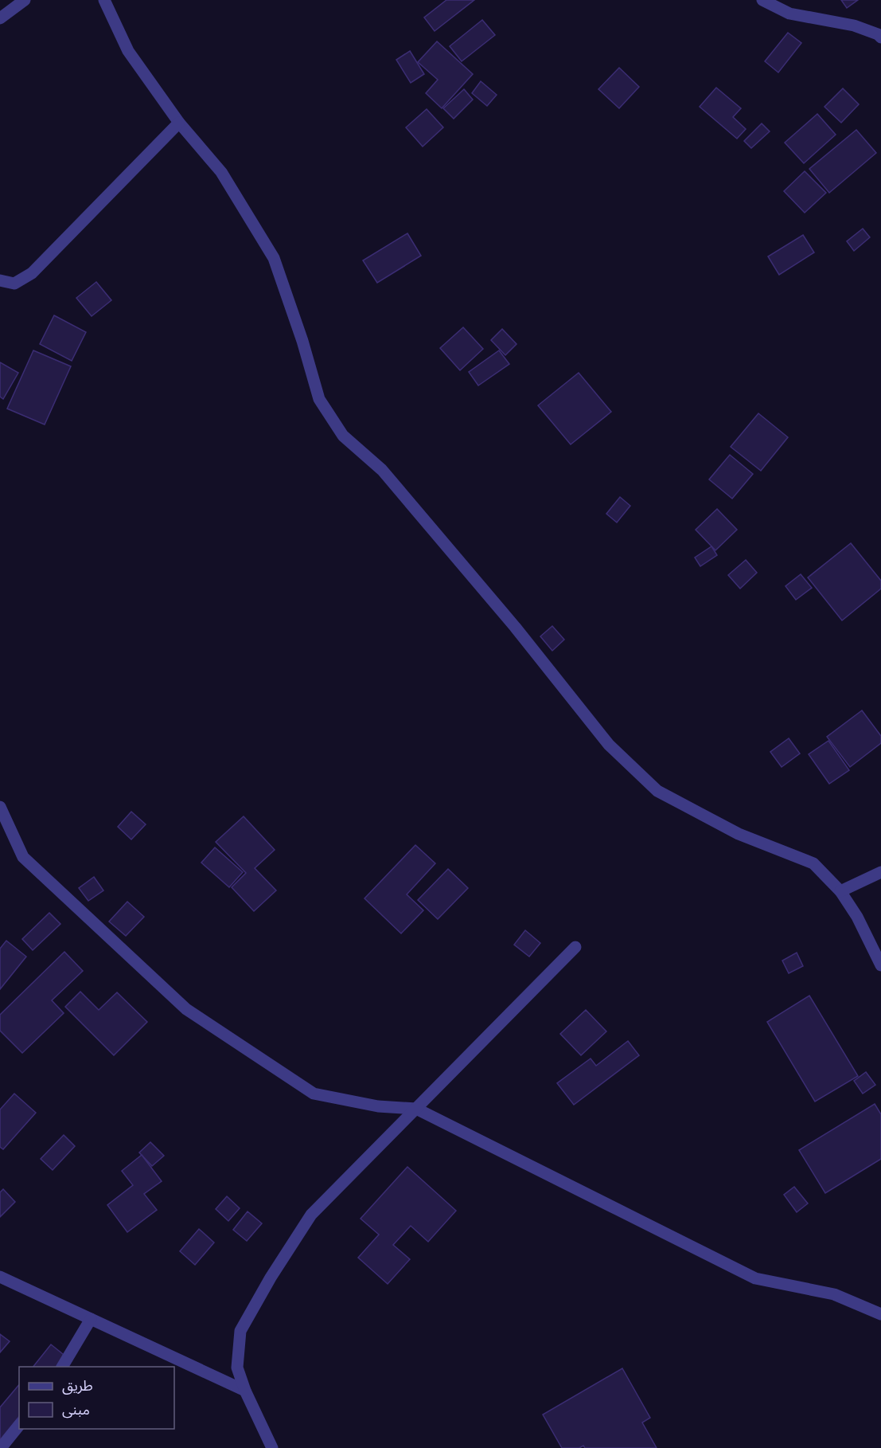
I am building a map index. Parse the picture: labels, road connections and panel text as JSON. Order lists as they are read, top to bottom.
{
  "legend": ["طريق", "مبنى"]
}
